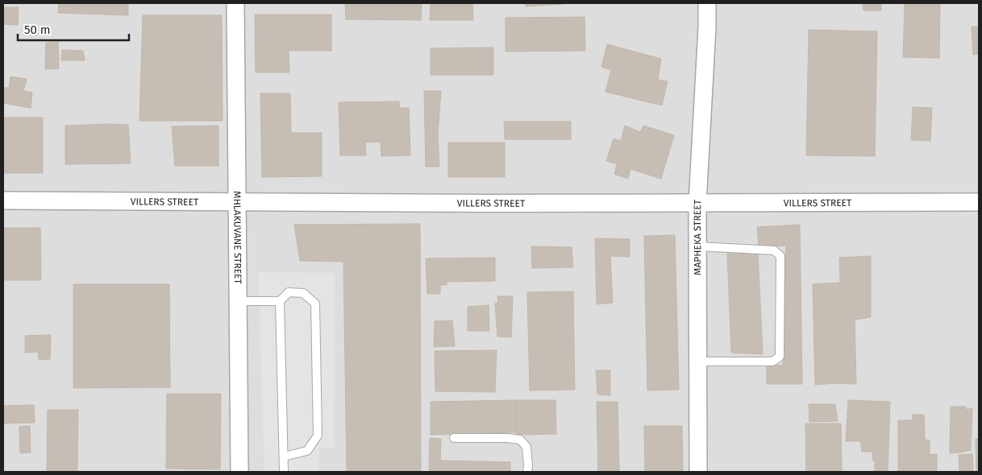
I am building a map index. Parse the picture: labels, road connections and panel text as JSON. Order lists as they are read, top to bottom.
{
  "streets": {
    "street": ["VILLERS STREET", "MHLAKUVANE STREET", "MAPHEKA STREET"]
  },
  "crossings": [
    ["VILLERS STREET", "MHLAKUVANE STREET"],
    ["VILLERS STREET", "MAPHEKA STREET"]
  ],
  "scale_bar": "50 m"
}
